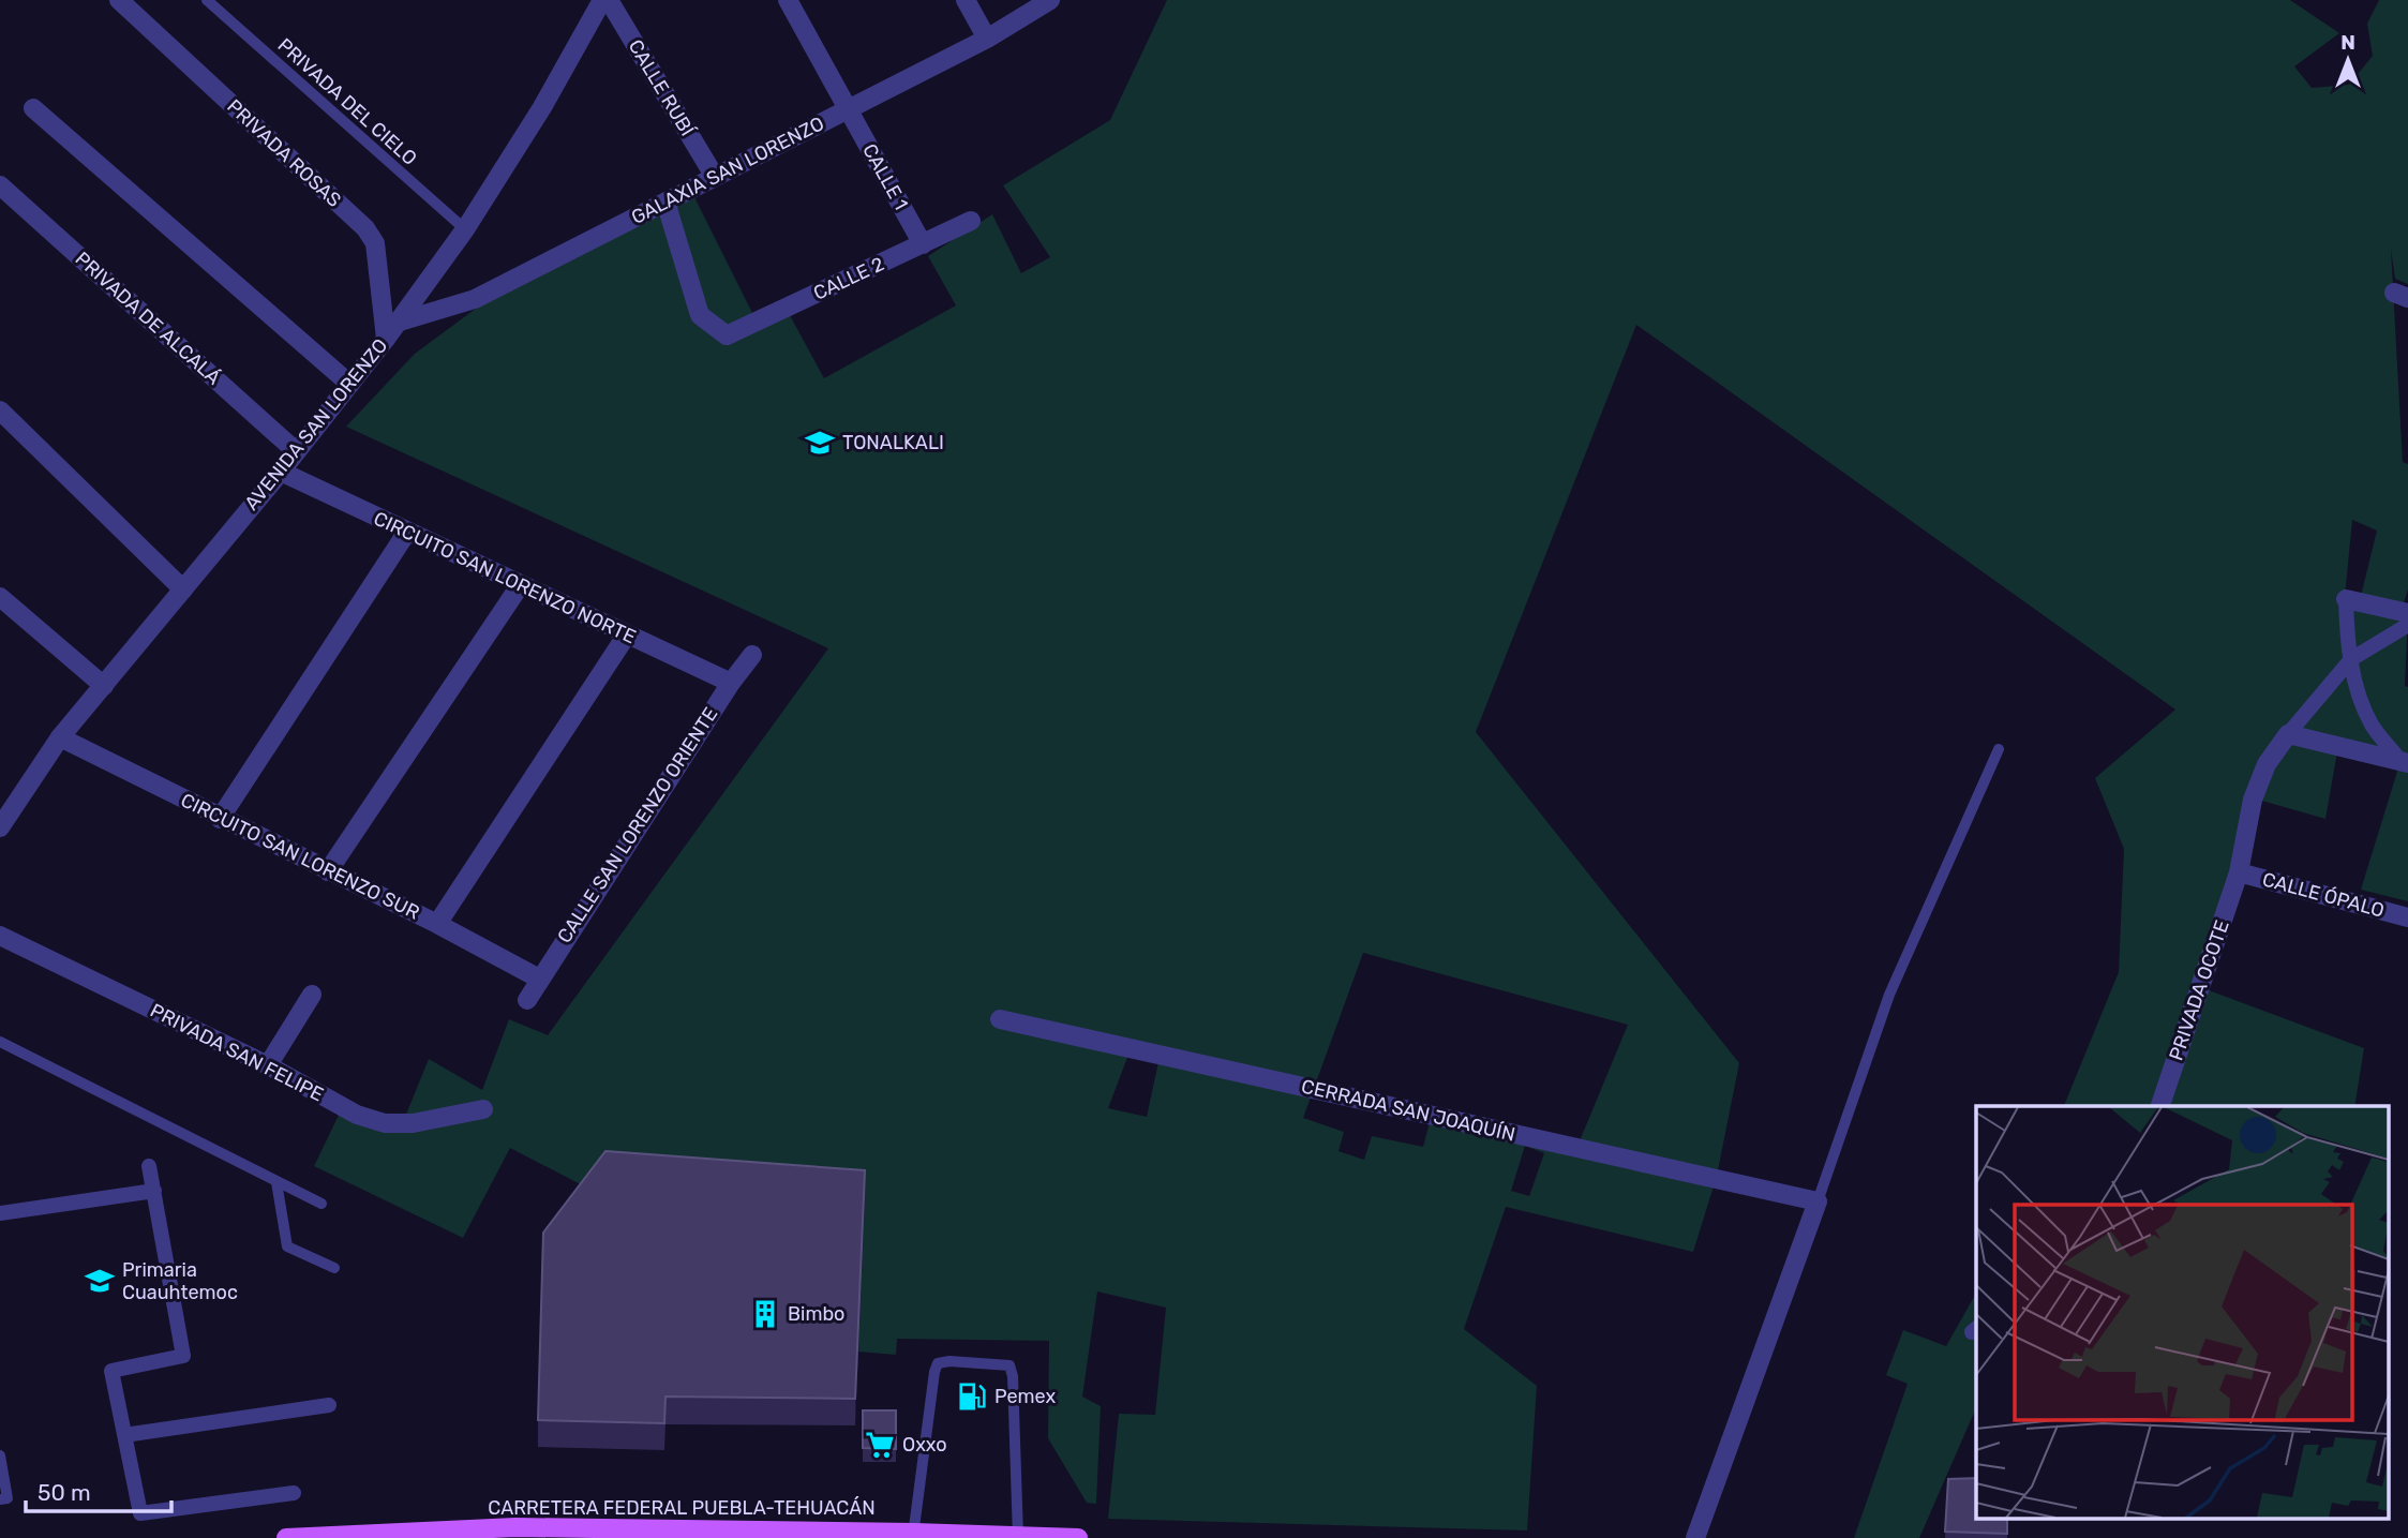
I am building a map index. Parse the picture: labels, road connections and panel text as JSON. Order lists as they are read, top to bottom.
{
  "streets": {
    "main road": ["CARRETERA FEDERAL PUEBLA-TEHUACÁN"],
    "street": [
      "CALLE RUBÍ",
      "PRIVADA ROSAS",
      "GALAXIA SAN LORENZO",
      "CALLE 1",
      "CALLE 2",
      "PRIVADA DE ALCALÁ",
      "AVENIDA SAN LORENZO",
      "CIRCUITO SAN LORENZO NORTE",
      "CALLE SAN LORENZO ORIENTE",
      "CIRCUITO SAN LORENZO SUR",
      "CALLE ÓPALO",
      "PRIVADA OCOTE",
      "PRIVADA SAN FELIPE",
      "CERRADA SAN JOAQUÍN"
    ],
    "lane": ["PRIVADA DEL CIELO"]
  },
  "crossings": [
    ["CALLE RUBÍ", "GALAXIA SAN LORENZO"],
    ["PRIVADA DEL CIELO", "AVENIDA SAN LORENZO"],
    ["PRIVADA ROSAS", "GALAXIA SAN LORENZO"],
    ["PRIVADA ROSAS", "AVENIDA SAN LORENZO"],
    ["GALAXIA SAN LORENZO", "CALLE 1"],
    ["GALAXIA SAN LORENZO", "CALLE 2"],
    ["GALAXIA SAN LORENZO", "AVENIDA SAN LORENZO"],
    ["CALLE 1", "CALLE 2"],
    ["PRIVADA DE ALCALÁ", "AVENIDA SAN LORENZO"],
    ["AVENIDA SAN LORENZO", "CIRCUITO SAN LORENZO NORTE"],
    ["AVENIDA SAN LORENZO", "CIRCUITO SAN LORENZO SUR"],
    ["CIRCUITO SAN LORENZO NORTE", "CALLE SAN LORENZO ORIENTE"],
    ["CALLE SAN LORENZO ORIENTE", "CIRCUITO SAN LORENZO SUR"],
    ["CALLE ÓPALO", "PRIVADA OCOTE"]
  ],
  "places": {
    "school or university": ["TONALKALI", "Primaria Cuauhtemoc"],
    "building": ["Bimbo"],
    "fuel station": ["Pemex"],
    "supermarket": ["Oxxo"]
  },
  "scale_bar": "50 m",
  "north": "top"
}
